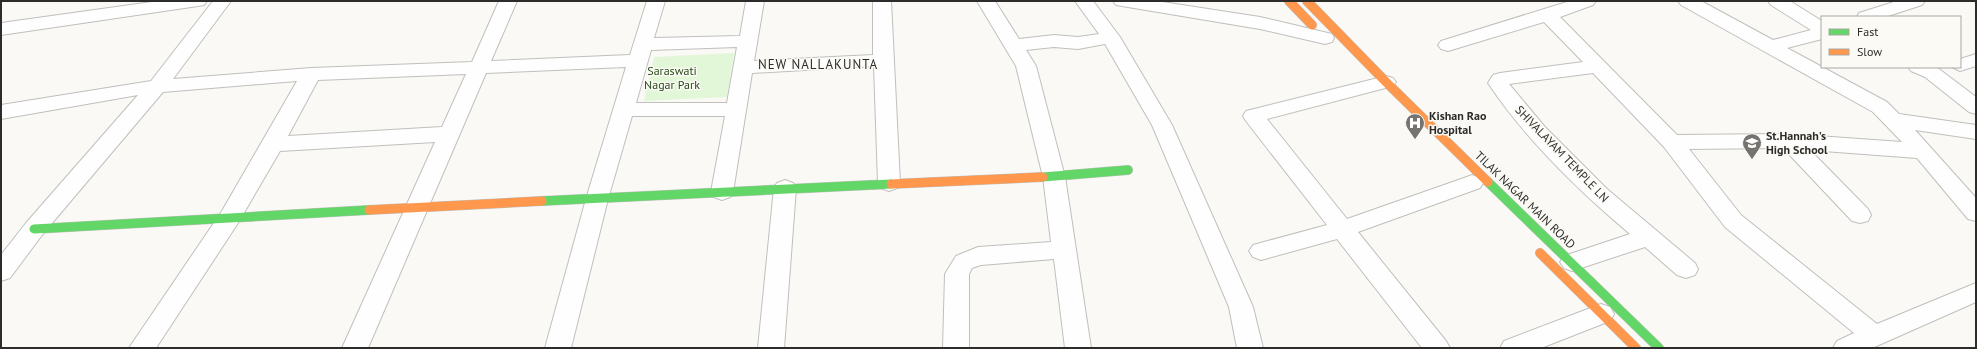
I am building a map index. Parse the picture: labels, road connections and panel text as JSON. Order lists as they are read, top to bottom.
{
  "streets": {
    "street": ["SHIVALAYAM TEMPLE LN", "TILAK NAGAR MAIN ROAD"]
  },
  "districts": ["NEW NALLAKUNTA"],
  "parks": ["Saraswati Nagar Park"],
  "places": {
    "hospital": ["Kishan Rao Hospital"],
    "school or university": ["St.Hannah's High School"]
  },
  "legend": ["Fast", "Slow"]
}
